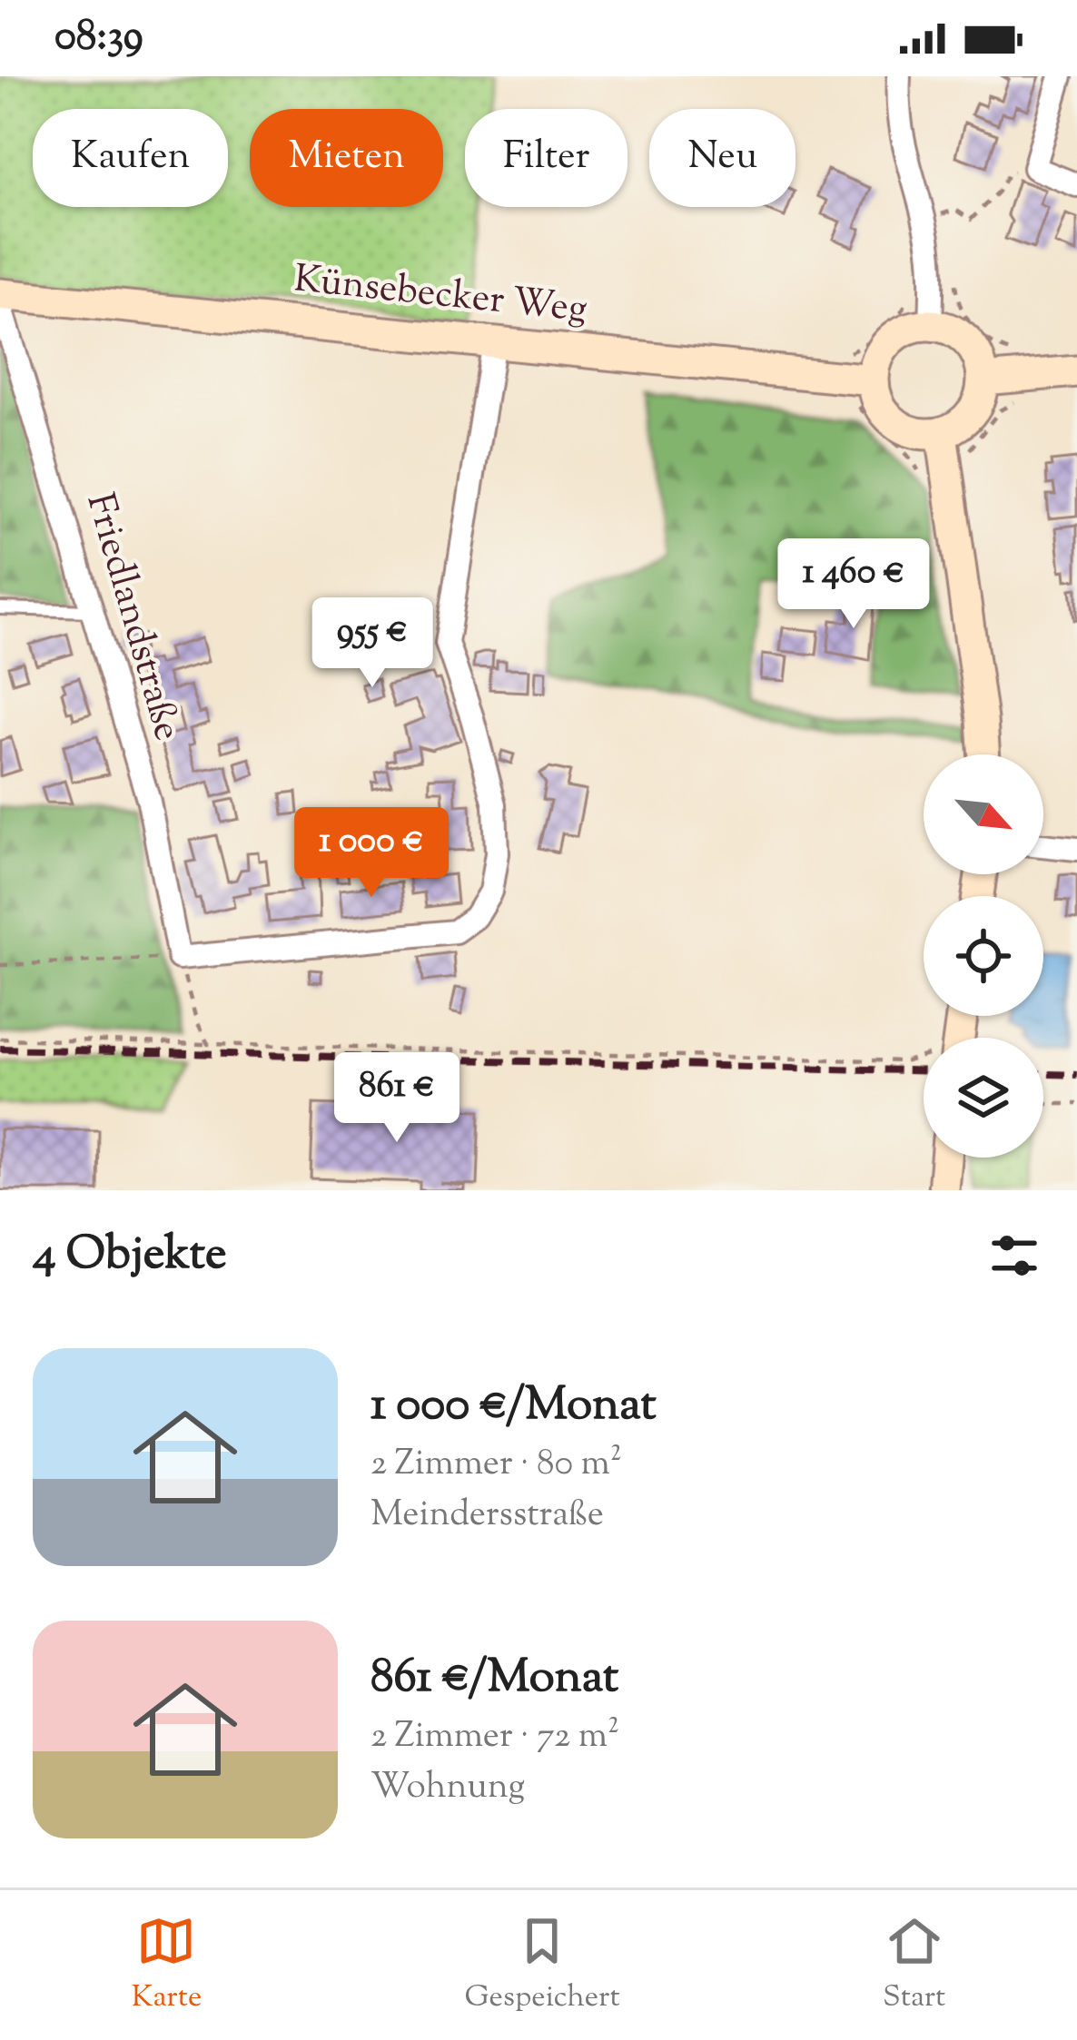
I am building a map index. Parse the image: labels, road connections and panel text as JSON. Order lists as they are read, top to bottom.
{
  "streets": {
    "street": ["Künsebecker Weg", "Friedlandstraße"]
  },
  "crossings": [
    ["Künsebecker Weg", "Friedlandstraße"]
  ],
  "north": "bottom right",
  "page": {
    "status": "08:39",
    "chip": [
      "Kaufen",
      "Mieten",
      "Filter",
      "Neu"
    ],
    "price": [
      "1 460 €",
      "955 €",
      "1 000 €",
      "861 €"
    ],
    "heading": "4 Objekte",
    "list": [
      {
        "name": "1 000 €/Monat",
        "note": "2 Zimmer · 80 m² · Meindersstraße"
      },
      {
        "name": "861 €/Monat",
        "note": "2 Zimmer · 72 m² · Wohnung"
      }
    ],
    "tabs": ["Karte", "Gespeichert", "Start"]
  }
}
